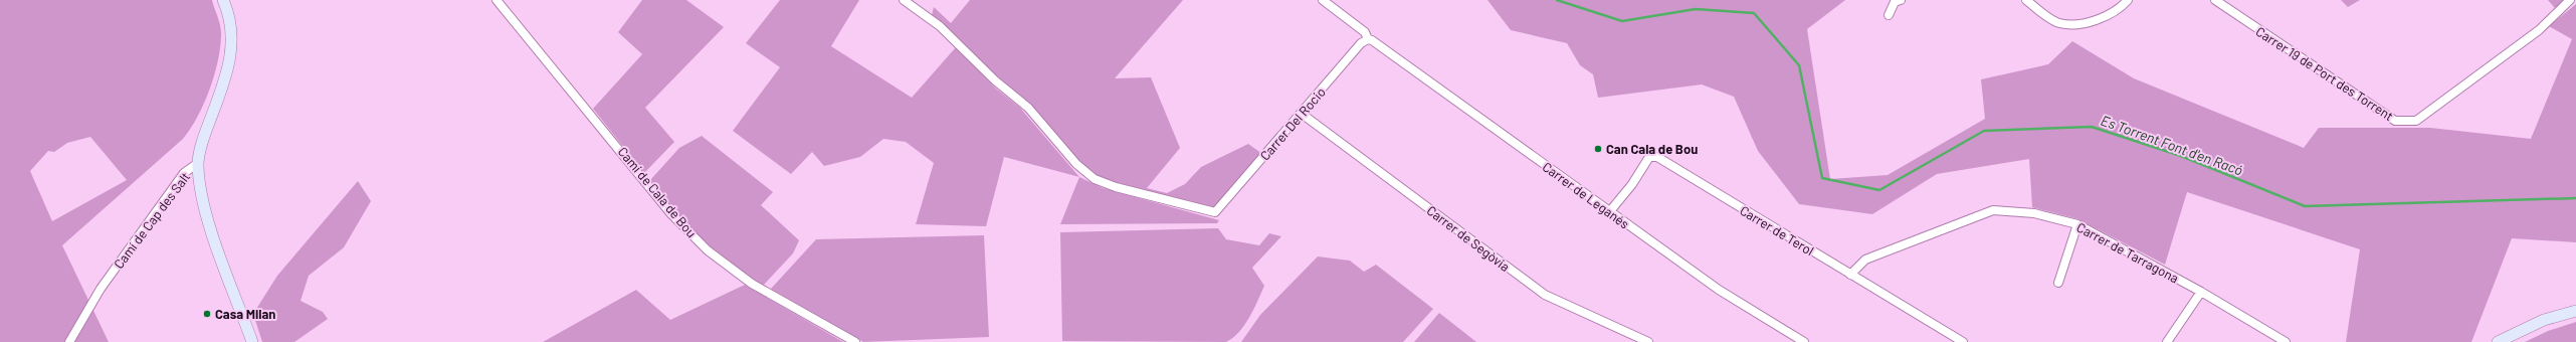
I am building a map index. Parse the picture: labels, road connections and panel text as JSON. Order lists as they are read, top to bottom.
{
  "streets": {
    "street": [
      "Carrer 19 de Port des Torrent",
      "Carrer Del Rocio",
      "Camí de Cala de Bou",
      "Carrer de Leganés",
      "Camí de Cap des Salt",
      "Carrer de Terol",
      "Carrer de Segòvia",
      "Carrer de Tarragona"
    ]
  },
  "crossings": [
    ["Carrer Del Rocio", "Carrer de Leganés"],
    ["Carrer Del Rocio", "Carrer de Segòvia"],
    ["Carrer de Leganés", "Carrer de Terol"],
    ["Carrer de Terol", "Carrer de Tarragona"]
  ],
  "water": ["Es Torrent Font d'en Racó"],
  "places": ["Can Cala de Bou", "Casa Milan"]
}
